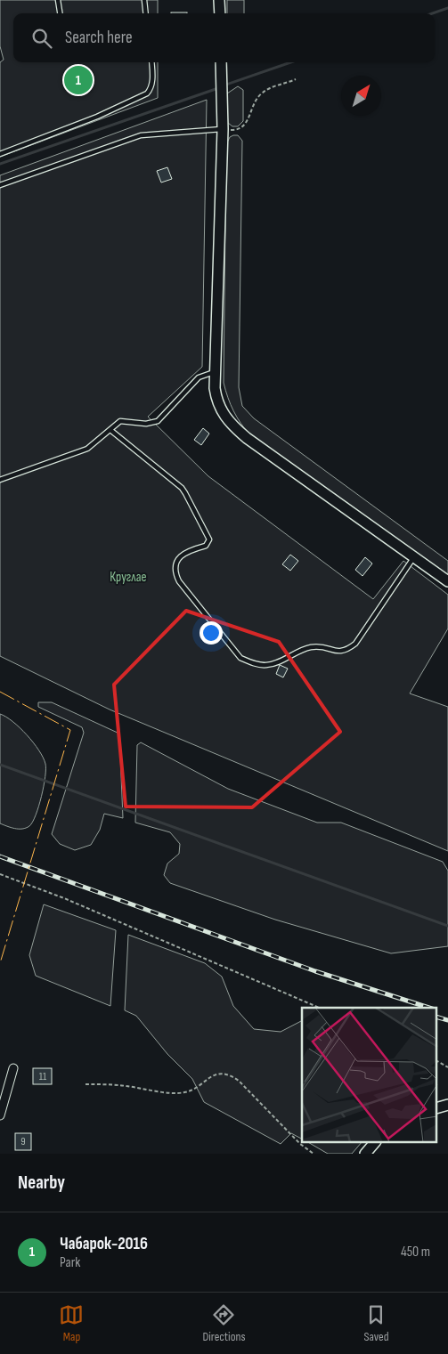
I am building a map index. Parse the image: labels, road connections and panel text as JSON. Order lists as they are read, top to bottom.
{
  "parks": ["Круглае"],
  "house_numbers": ["11", "9"],
  "north": "top right",
  "page": {
    "search": "Search here",
    "pins": "1",
    "heading": "Nearby",
    "list": [
      {
        "mark": "1",
        "name": "Чабарок-2016",
        "note": "Park",
        "value": "450 m"
      }
    ],
    "nav": ["Map", "Directions", "Saved"]
  }
}
